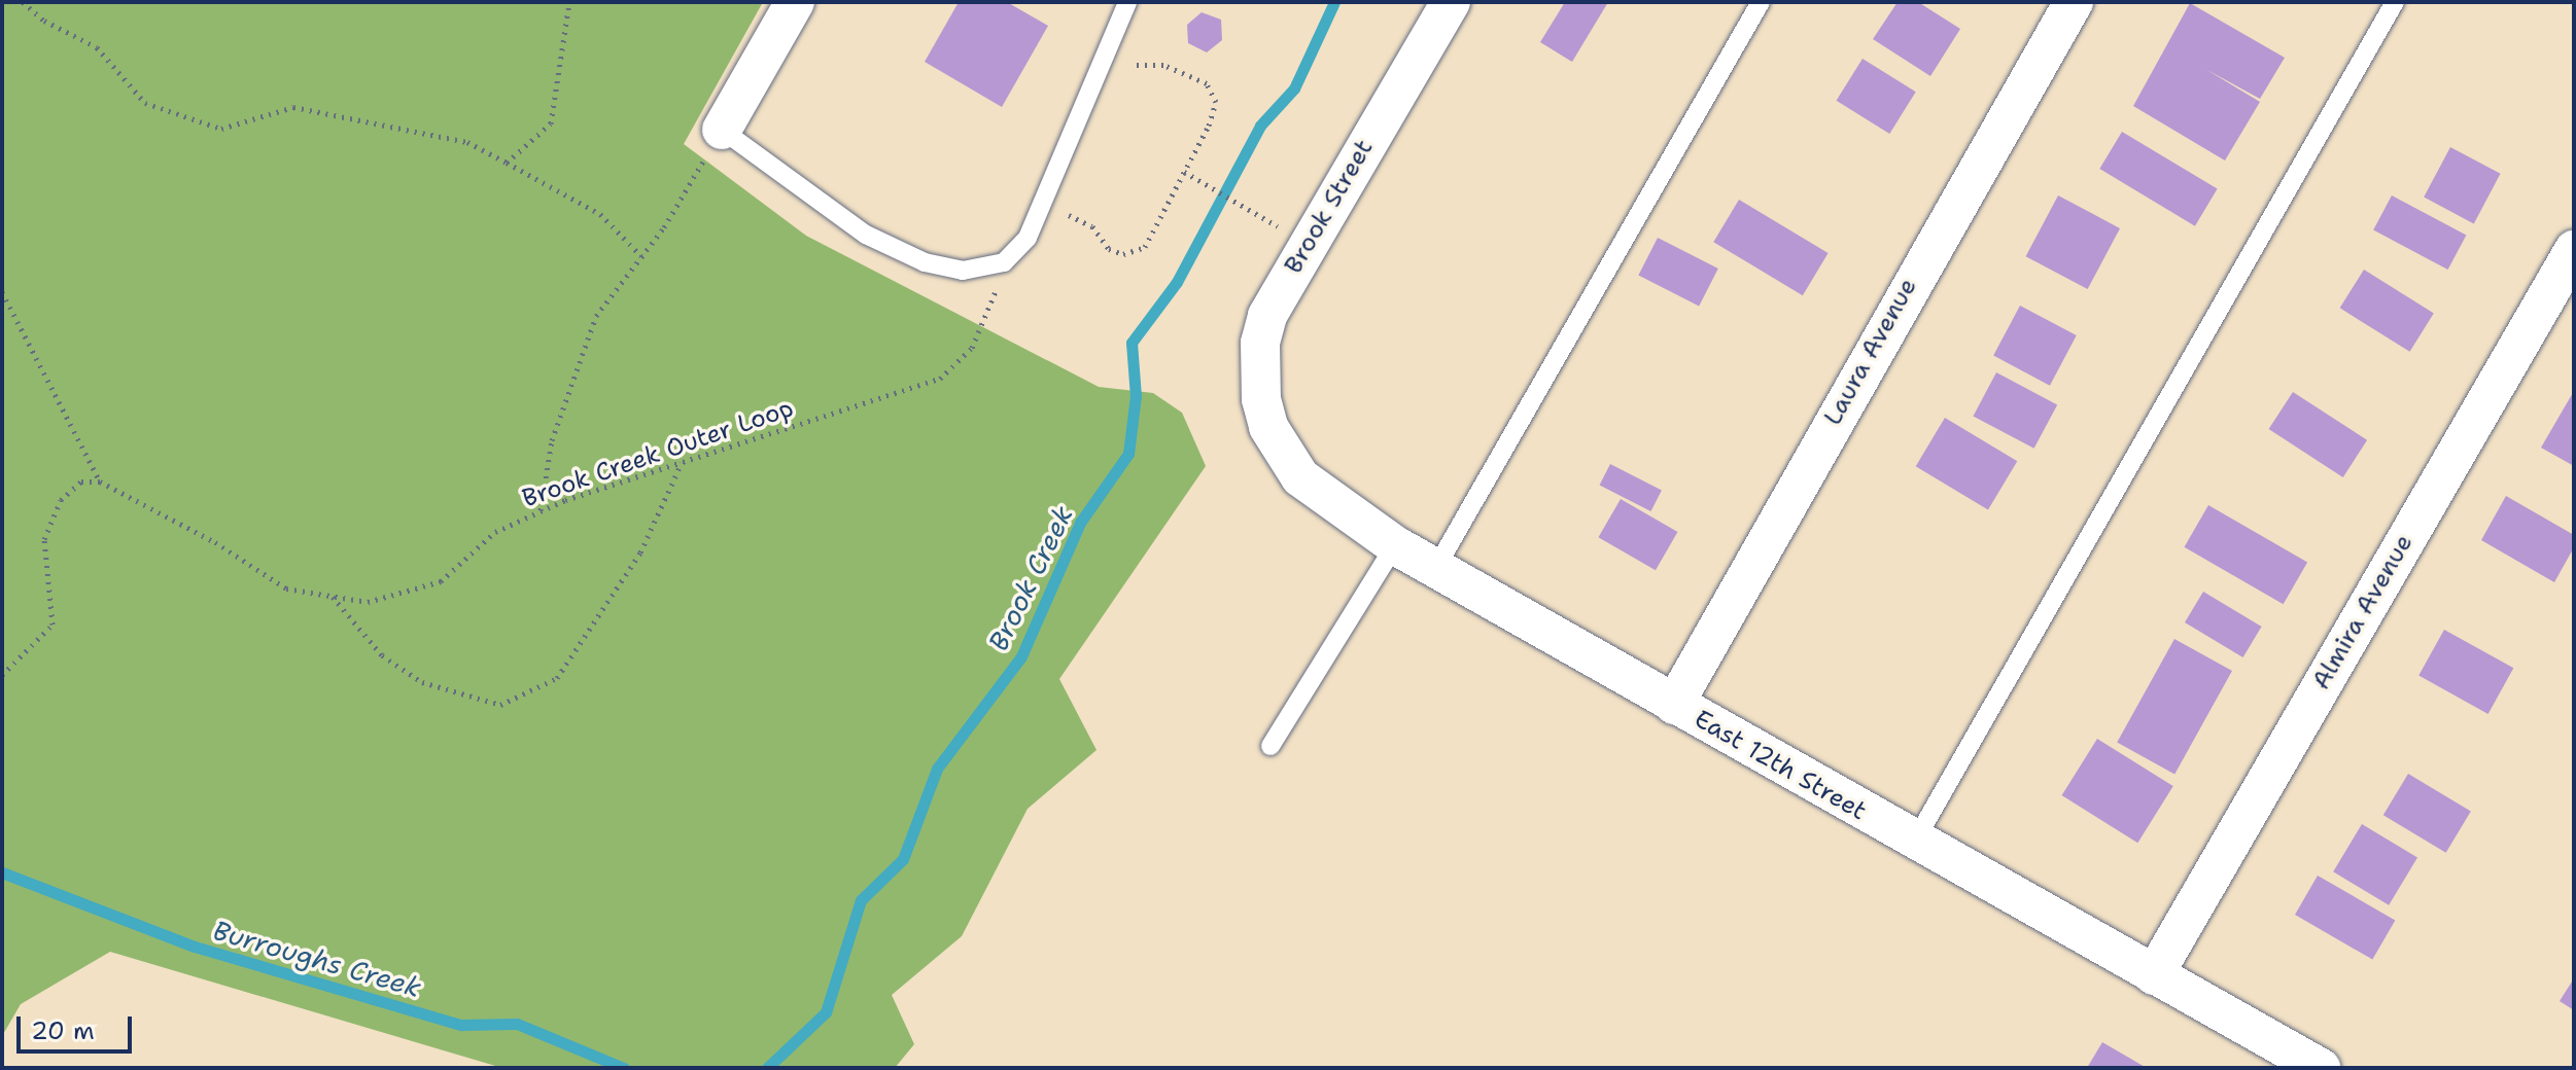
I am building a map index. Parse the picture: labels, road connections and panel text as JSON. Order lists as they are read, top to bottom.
{
  "streets": {
    "street": [
      "Brook Street",
      "Laura Avenue",
      "Almira Avenue",
      "East 12th Street"
    ],
    "path": ["Brook Creek Outer Loop"]
  },
  "crossings": [
    ["Brook Street", "East 12th Street"],
    ["Laura Avenue", "East 12th Street"],
    ["Almira Avenue", "East 12th Street"]
  ],
  "water": ["Brook Creek", "Burroughs Creek"],
  "scale_bar": "20 m"
}
